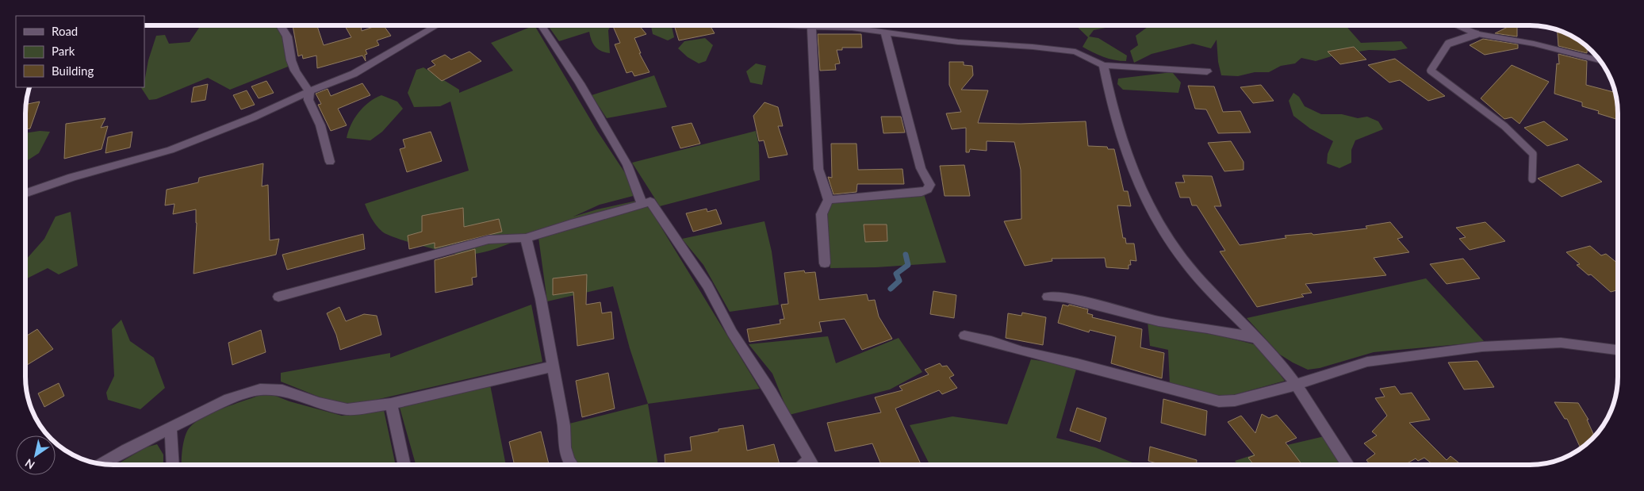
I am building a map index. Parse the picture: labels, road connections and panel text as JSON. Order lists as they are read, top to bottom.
{
  "legend": ["Road", "Park", "Building"],
  "north": "bottom left"
}
